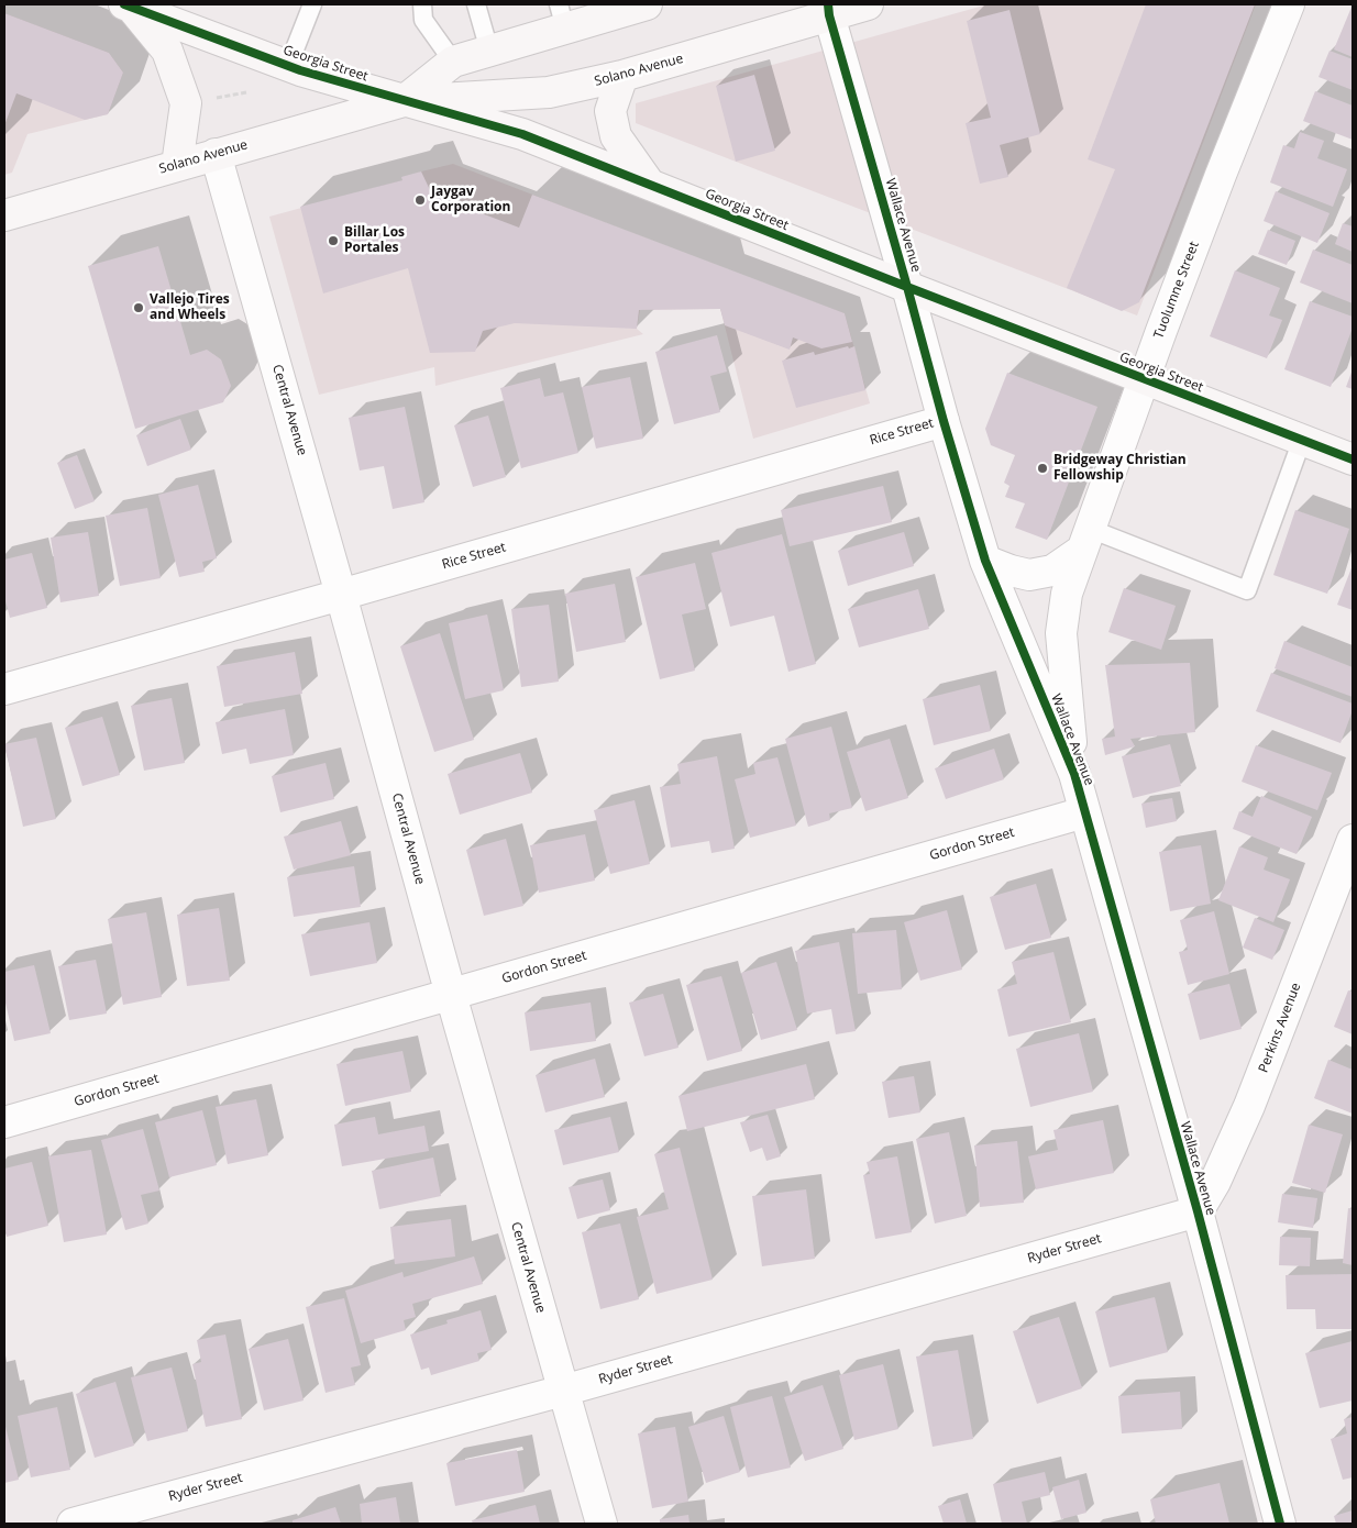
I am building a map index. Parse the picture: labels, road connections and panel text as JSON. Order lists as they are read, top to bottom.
{
  "streets": {
    "main road": ["Georgia Street", "Solano Avenue"],
    "street": [
      "Wallace Avenue",
      "Tuolumne Street",
      "Central Avenue",
      "Rice Street",
      "Gordon Street",
      "Perkins Avenue",
      "Ryder Street"
    ]
  },
  "crossings": [
    ["Georgia Street", "Solano Avenue"],
    ["Georgia Street", "Wallace Avenue"],
    ["Georgia Street", "Tuolumne Street"],
    ["Solano Avenue", "Wallace Avenue"],
    ["Solano Avenue", "Central Avenue"],
    ["Wallace Avenue", "Tuolumne Street"],
    ["Wallace Avenue", "Rice Street"],
    ["Wallace Avenue", "Gordon Street"],
    ["Wallace Avenue", "Perkins Avenue"],
    ["Wallace Avenue", "Ryder Street"],
    ["Central Avenue", "Rice Street"],
    ["Central Avenue", "Gordon Street"],
    ["Central Avenue", "Ryder Street"],
    ["Perkins Avenue", "Ryder Street"]
  ],
  "places": [
    "Jaygav Corporation",
    "Billar Los Portales",
    "Vallejo Tires and Wheels",
    "Bridgeway Christian Fellowship"
  ]
}
